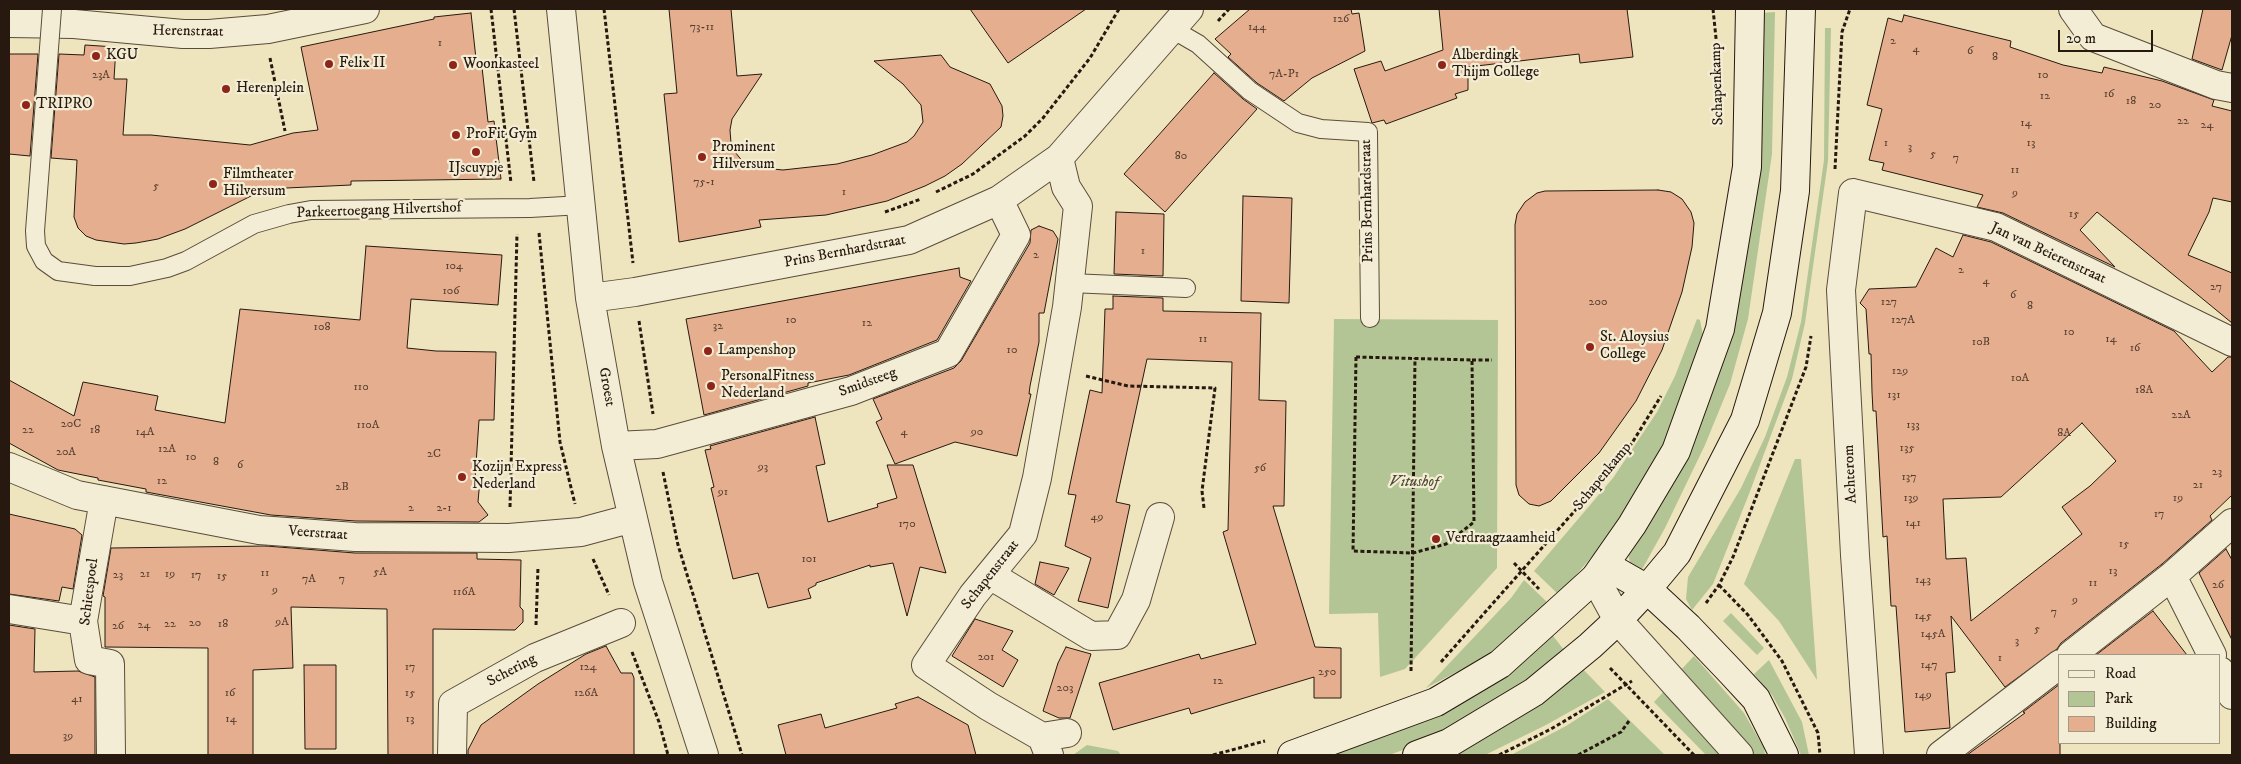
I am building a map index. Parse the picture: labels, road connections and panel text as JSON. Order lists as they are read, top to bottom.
{
  "streets": {
    "street": [
      "Herenstraat",
      "Schapenkamp",
      "Prins Bernhardstraat",
      "Jan van Beierenstraat",
      "Smidsteeg",
      "Groest",
      "Achterom",
      "Veerstraat",
      "Schapenstraat",
      "Schietspoel",
      "Schering"
    ],
    "lane": ["Parkeertoegang Hilvertshof"]
  },
  "crossings": [
    ["Prins Bernhardstraat", "Smidsteeg"],
    ["Prins Bernhardstraat", "Groest"],
    ["Prins Bernhardstraat", "Schapenstraat"],
    ["Parkeertoegang Hilvertshof", "Groest"],
    ["Jan van Beierenstraat", "Achterom"],
    ["Smidsteeg", "Groest"],
    ["Groest", "Veerstraat"],
    ["Veerstraat", "Schietspoel"]
  ],
  "parks": ["Vitushof"],
  "places": [
    "KGU",
    "Felix II",
    "Woonkasteel",
    "Alberdingk Thijm College",
    "Herenplein",
    "TRIPRO",
    "ProFit Gym",
    "IJscuypje",
    "Prominent Hilversum",
    "Filmtheater Hilversum",
    "St. Aloysius College",
    "Lampenshop",
    "PersonalFitness Nederland",
    "Kozijn Express Nederland",
    "Verdraagzaamheid"
  ],
  "house_numbers": [
    "126",
    "73-11",
    "144",
    "2",
    "1",
    "4",
    "6",
    "8",
    "7A-P1",
    "23A",
    "10",
    "16",
    "12",
    "18",
    "20",
    "22",
    "14",
    "24",
    "1",
    "13",
    "3",
    "5",
    "80",
    "7",
    "11",
    "75-1",
    "5",
    "1",
    "9",
    "15",
    "1",
    "2",
    "104",
    "2",
    "4",
    "27",
    "106",
    "6",
    "200",
    "127",
    "8",
    "10",
    "127A",
    "12",
    "32",
    "108",
    "10",
    "11",
    "14",
    "10B",
    "16",
    "10",
    "129",
    "10A",
    "110",
    "18A",
    "131",
    "22A",
    "20C",
    "110A",
    "133",
    "22",
    "18",
    "14A",
    "4",
    "90",
    "8A",
    "135",
    "12A",
    "20A",
    "2C",
    "10",
    "8",
    "6",
    "93",
    "56",
    "23",
    "137",
    "12",
    "21",
    "2B",
    "91",
    "139",
    "19",
    "2",
    "2-1",
    "17",
    "49",
    "141",
    "170",
    "15",
    "101",
    "13",
    "5A",
    "11",
    "21",
    "19",
    "23",
    "17",
    "15",
    "7A",
    "7",
    "143",
    "11",
    "26",
    "9",
    "116A",
    "9",
    "7",
    "145",
    "9A",
    "20",
    "22",
    "18",
    "24",
    "26",
    "5",
    "145A",
    "3",
    "201",
    "1",
    "147",
    "17",
    "124",
    "250",
    "12",
    "203",
    "16",
    "15",
    "126A",
    "149",
    "41",
    "14",
    "13",
    "39"
  ],
  "legend": ["Road", "Park", "Building"],
  "scale_bar": "20 m"
}
